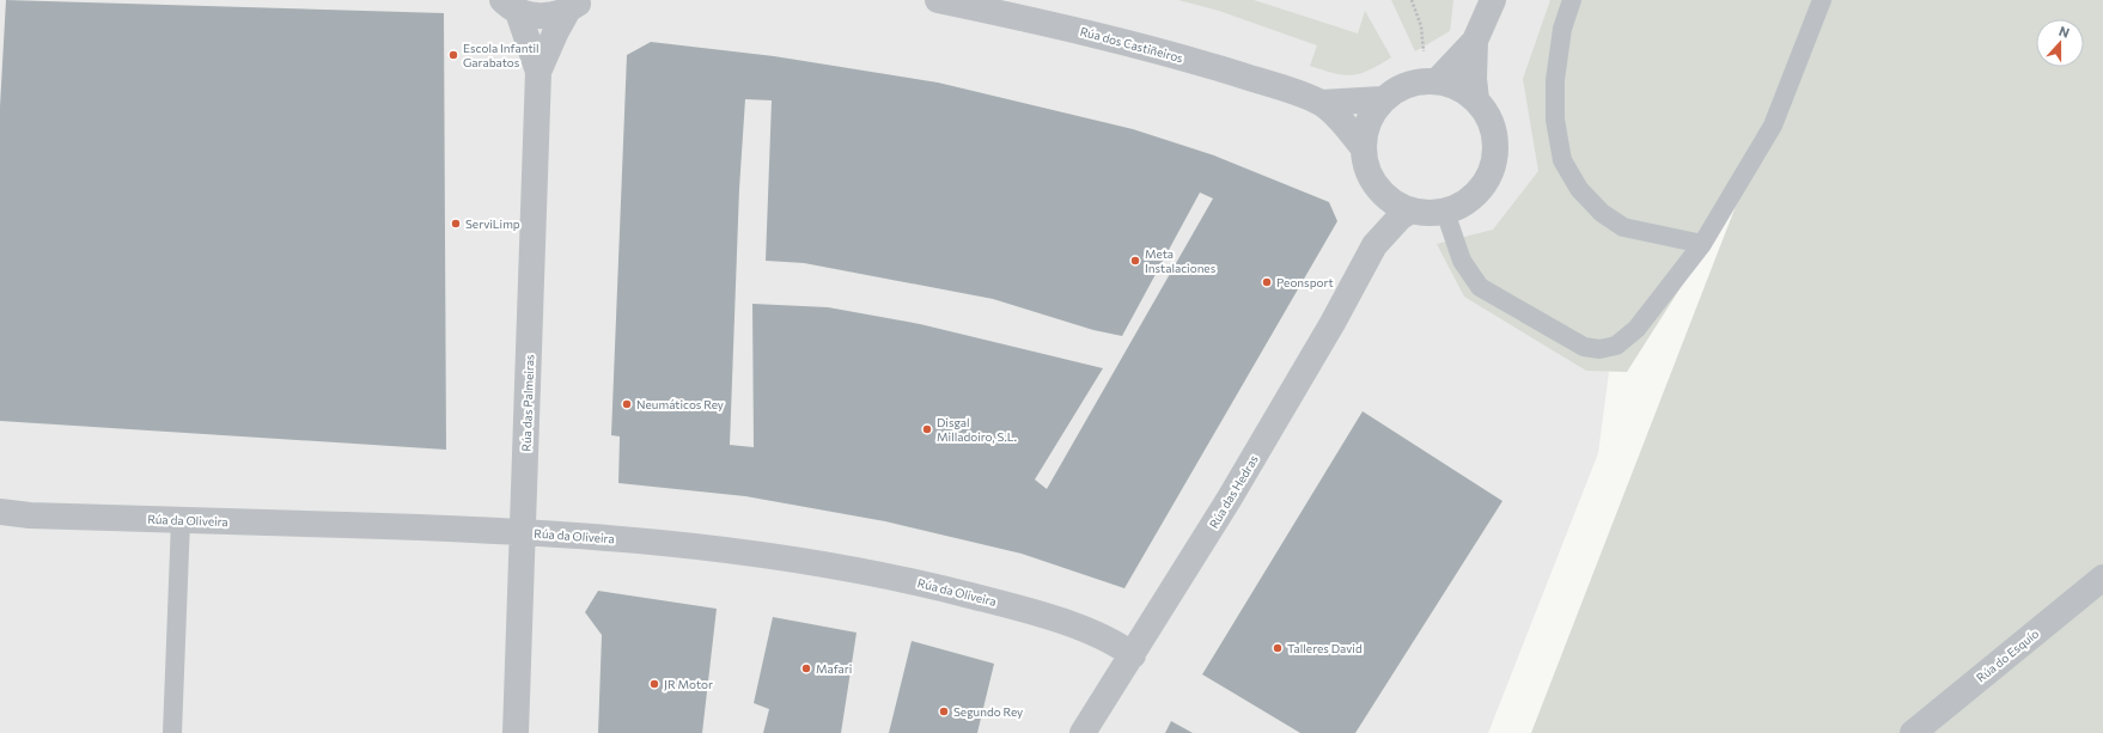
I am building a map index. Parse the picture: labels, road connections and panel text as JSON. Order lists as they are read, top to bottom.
{
  "streets": {
    "street": [
      "Rúa dos Castiñeiros",
      "Rúa das Palmeiras",
      "Rúa das Hedras",
      "Rúa da Oliveira",
      "Rúa do Esquío"
    ]
  },
  "crossings": [
    ["Rúa dos Castiñeiros", "Rúa das Hedras"],
    ["Rúa das Palmeiras", "Rúa da Oliveira"],
    ["Rúa das Hedras", "Rúa da Oliveira"]
  ],
  "places": [
    "Escola Infantil Garabatos",
    "ServiLimp",
    "Meta Instalaciones",
    "Peonsport",
    "Neumáticos Rey",
    "Disgal Milladoiro, S.L.",
    "Talleres David",
    "Mafari",
    "JR Motor",
    "Segundo Rey"
  ],
  "north": "top"
}
